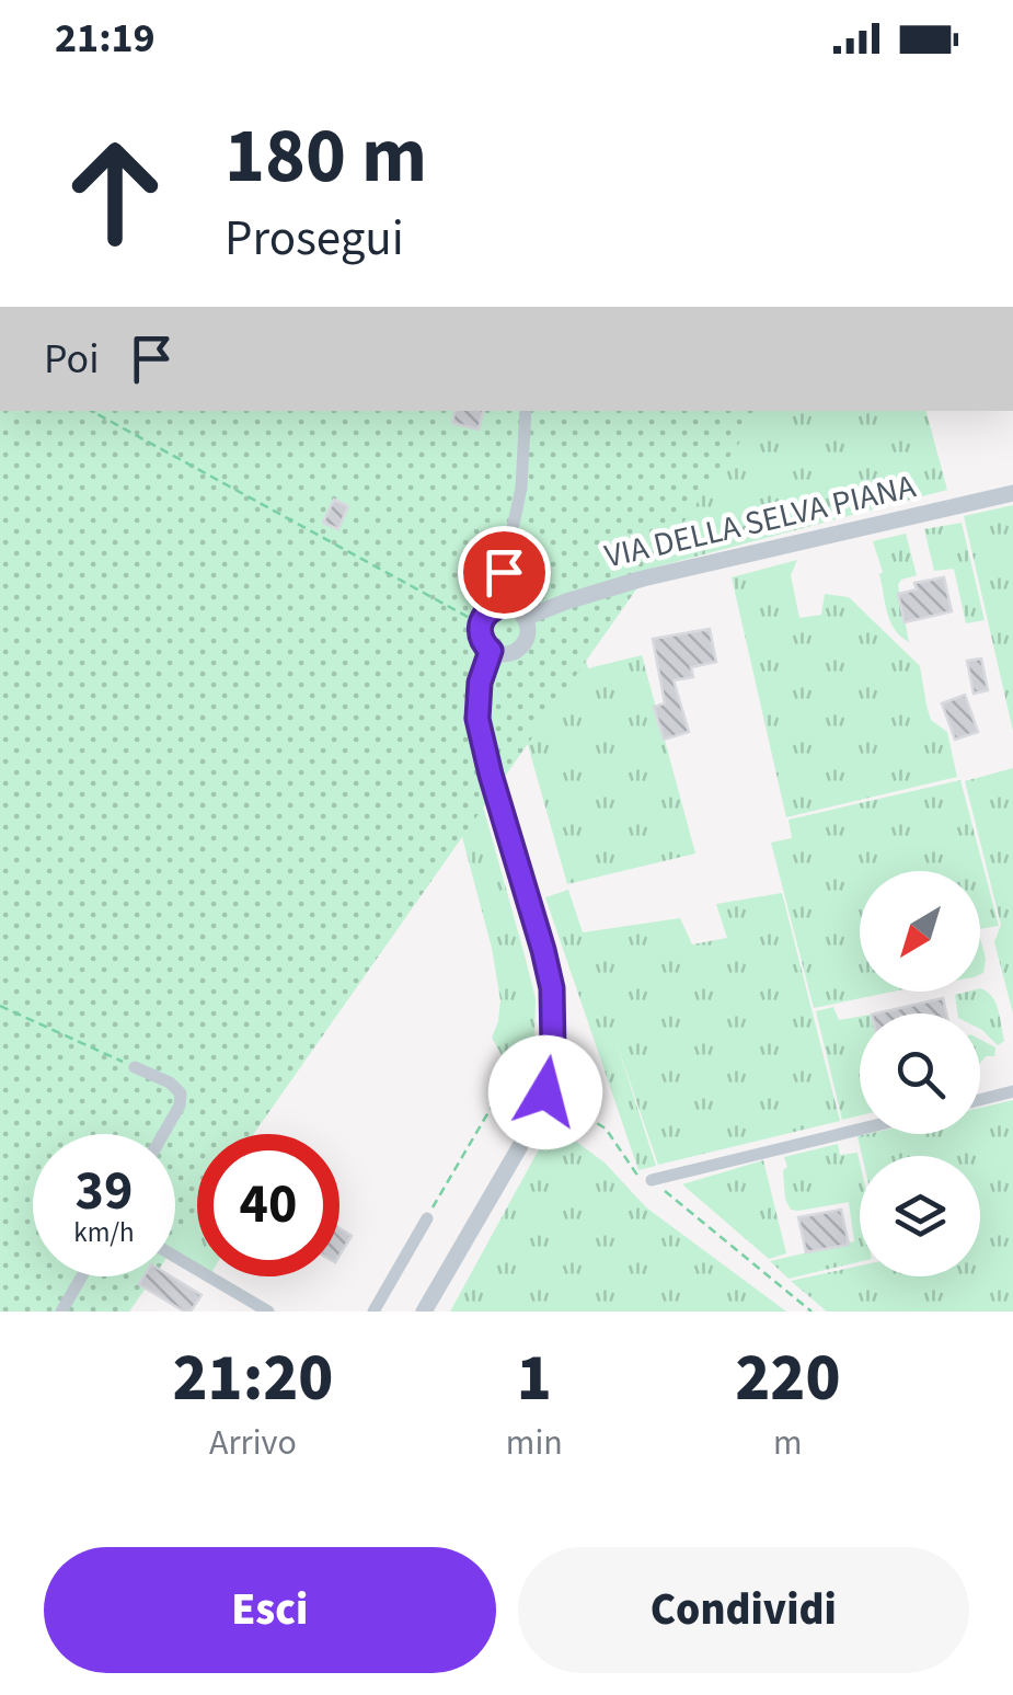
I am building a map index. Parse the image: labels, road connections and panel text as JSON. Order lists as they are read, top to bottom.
{
  "streets": {
    "street": ["VIA DELLA SELVA PIANA"]
  },
  "north": "bottom left",
  "page": {
    "status": "21:19",
    "turn": ["180 m", "Prosegui"],
    "then": "Poi",
    "speed": "39 km/h",
    "limit": "40",
    "eta": [
      "21:20",
      "Arrivo",
      "1",
      "min",
      "220",
      "m"
    ],
    "buttons": ["Esci", "Condividi"]
  }
}
